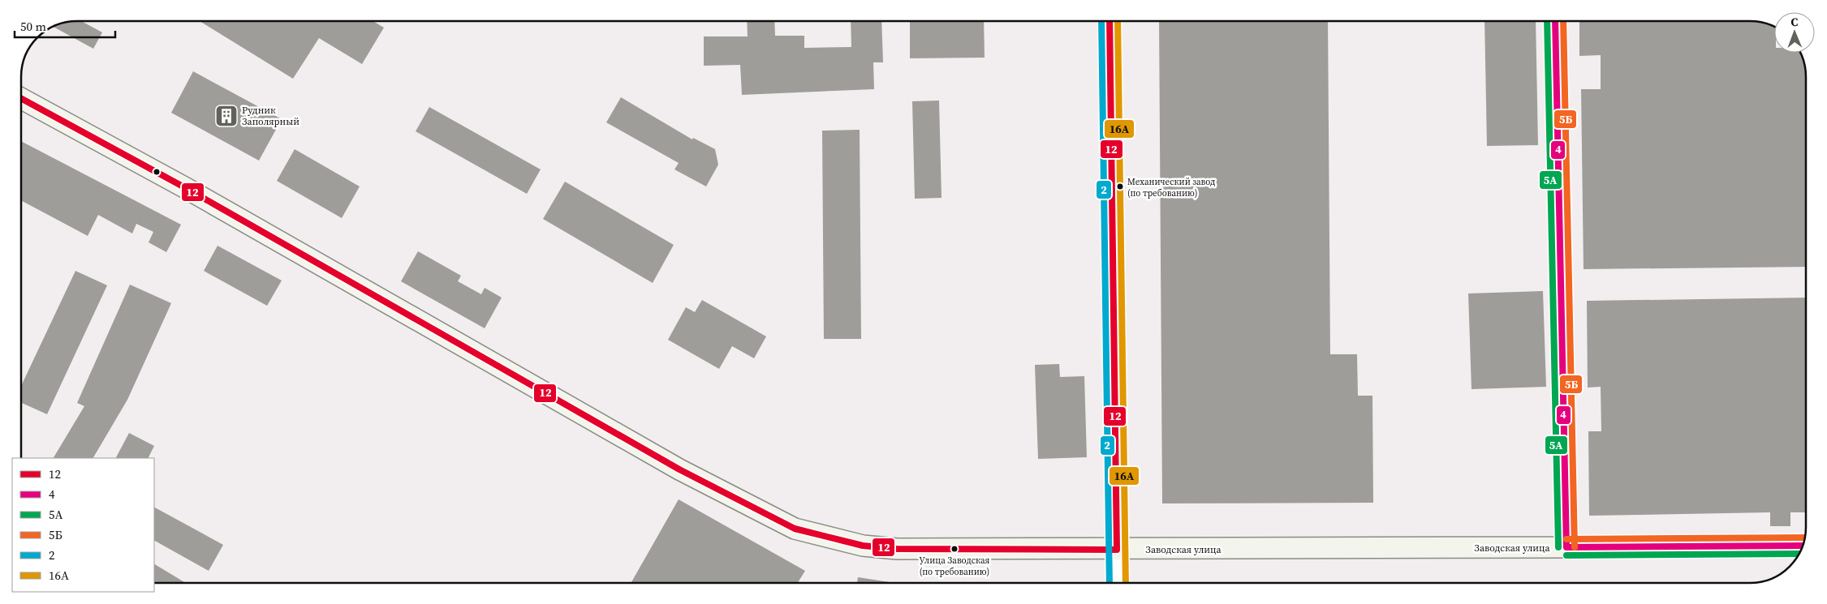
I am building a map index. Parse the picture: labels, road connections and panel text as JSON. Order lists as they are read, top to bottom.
{
  "streets": {
    "street": ["Заводская улица"]
  },
  "places": {
    "building": ["Рудник Заполярный"],
    "other": ["Механический завод (по требованию)", "Улица Заводская (по требованию)"]
  },
  "lines": [
    "transit line 12",
    "transit line 4",
    "transit line 5А",
    "transit line 5Б",
    "transit line 2",
    "transit line 16А"
  ],
  "legend": [
    "12",
    "4",
    "5А",
    "5Б",
    "2",
    "16А"
  ],
  "scale_bar": "50 m",
  "north": "top"
}
